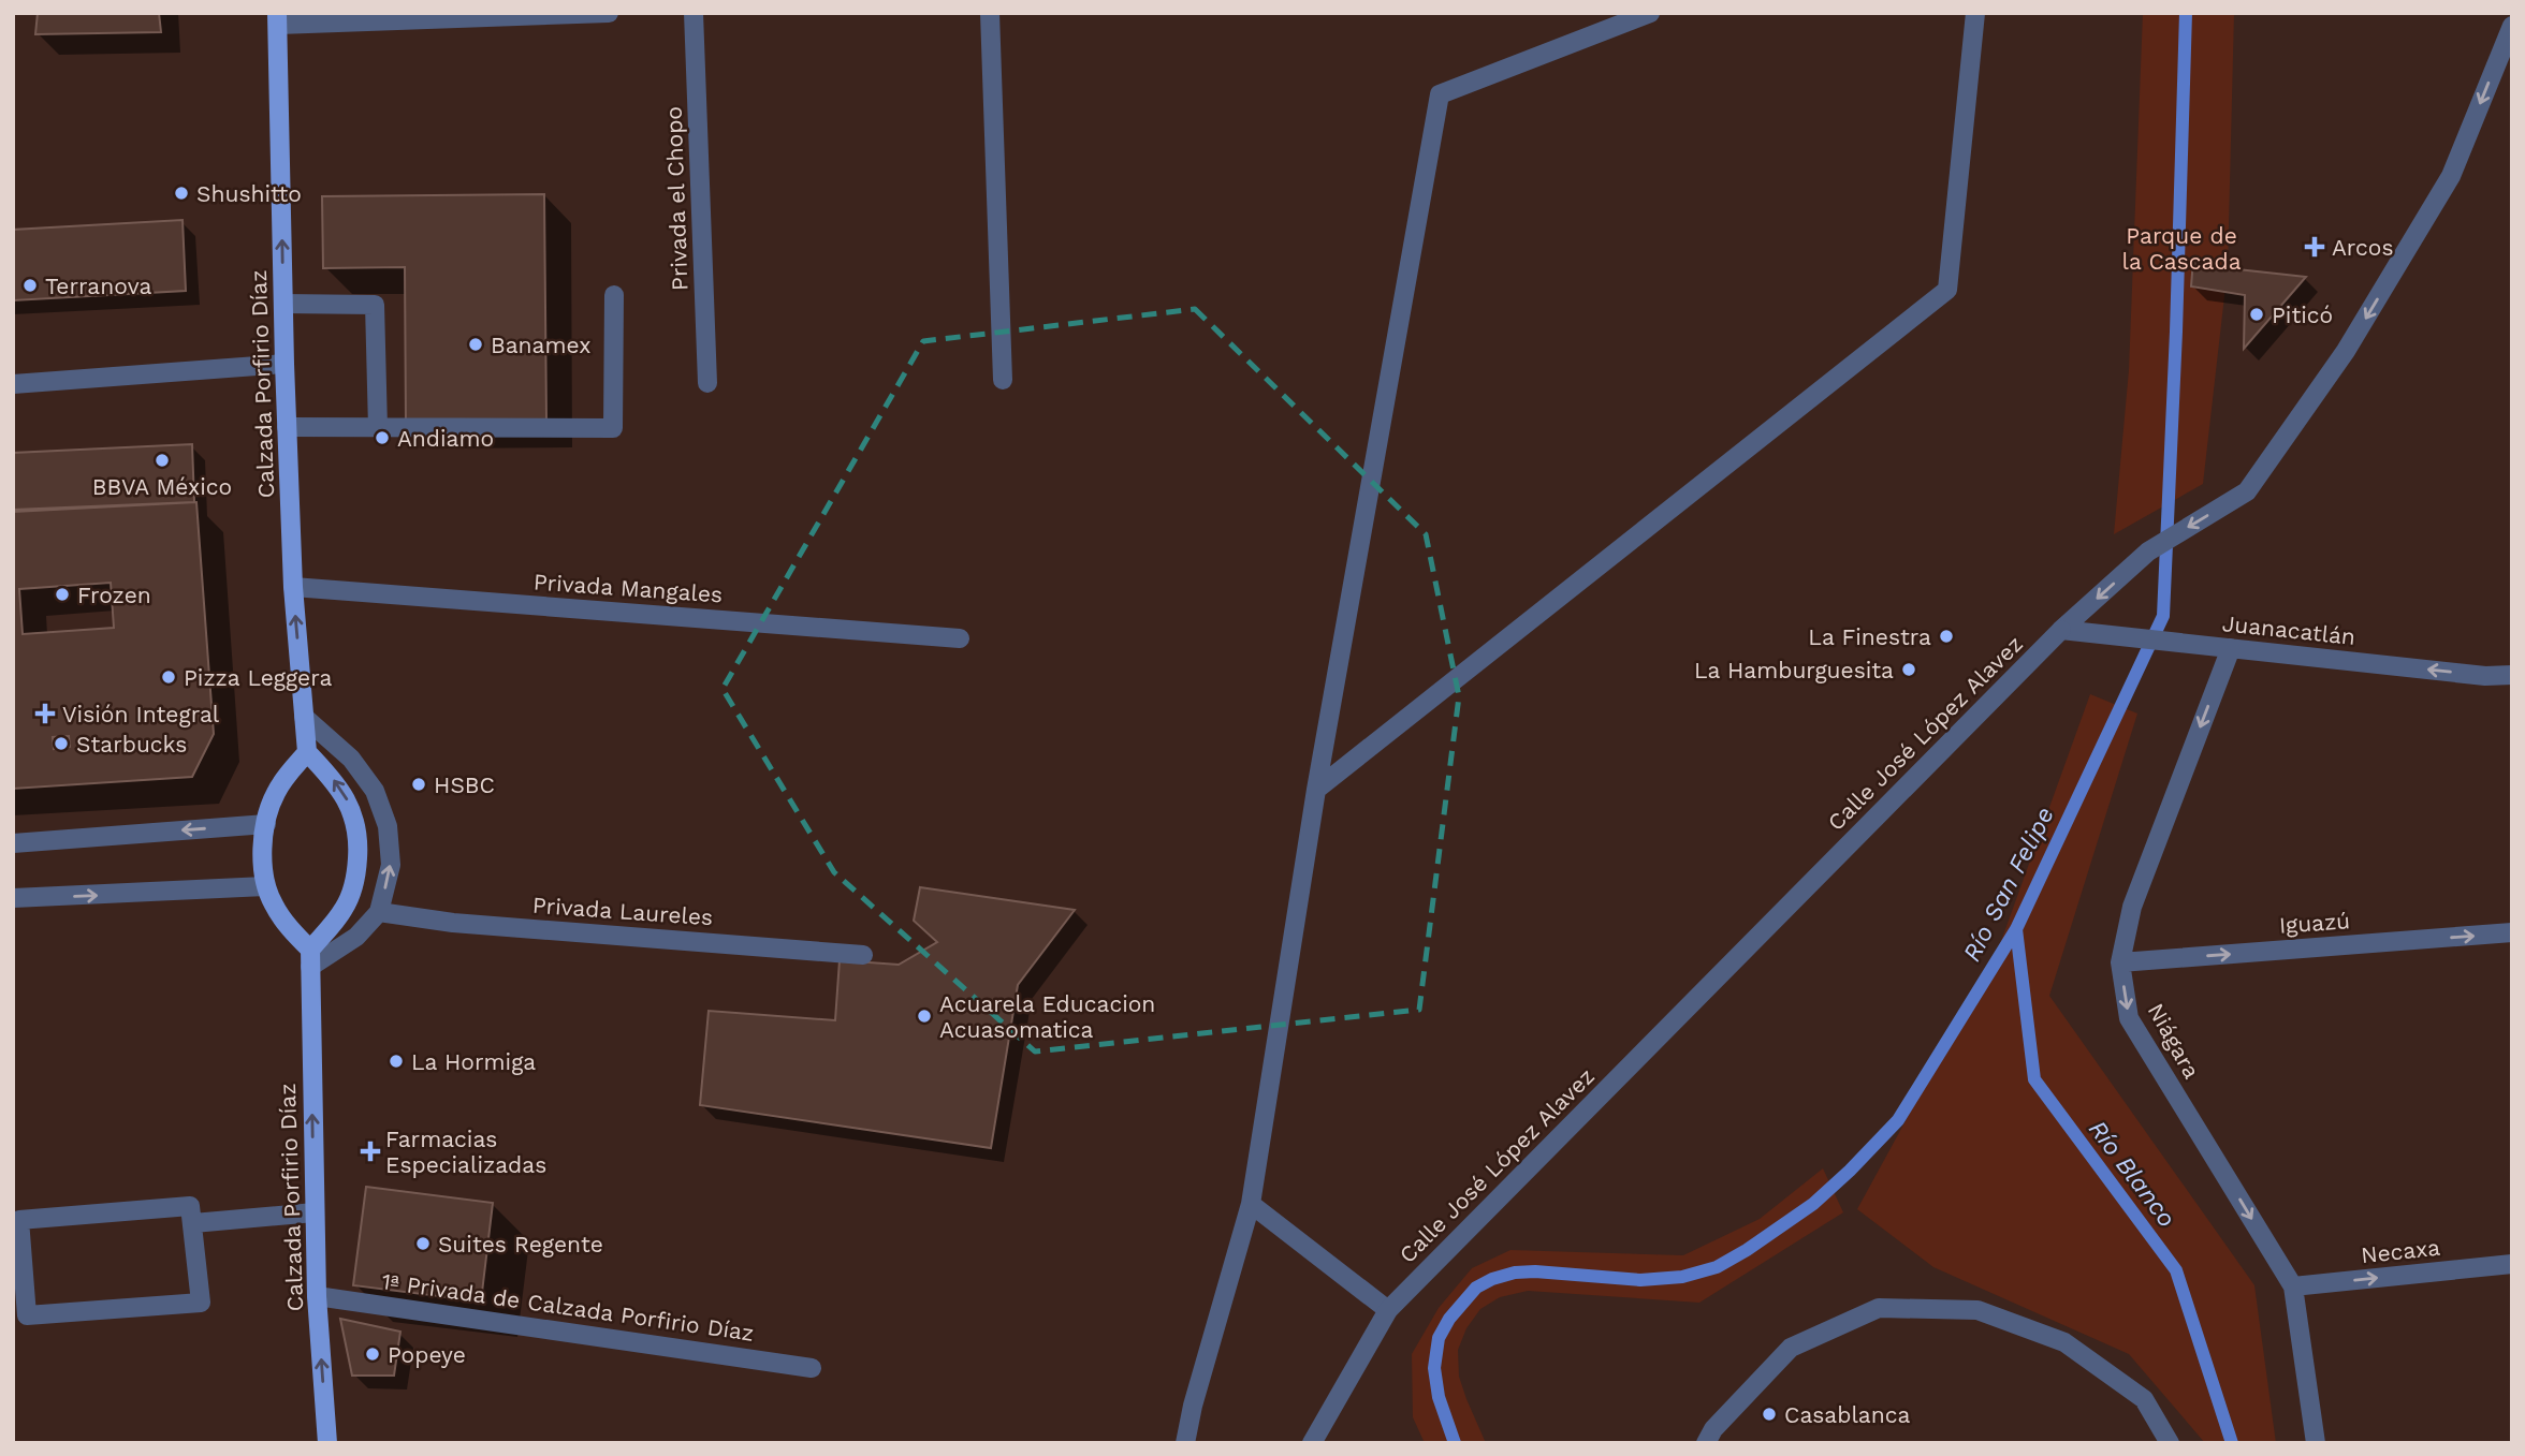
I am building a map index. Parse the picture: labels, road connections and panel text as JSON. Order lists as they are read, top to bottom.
{
  "streets": {
    "main road": ["Calzada Porfirio Díaz"],
    "street": [
      "Privada el Chopo",
      "Privada Mangales",
      "Juanacatlán",
      "Calle José López Alavez",
      "Privada Laureles",
      "Iguazú",
      "Niágara",
      "Necaxa",
      "1ª Privada de Calzada Porfirio Díaz"
    ]
  },
  "crossings": [
    ["Calzada Porfirio Díaz", "Privada Mangales"],
    ["Calzada Porfirio Díaz", "1ª Privada de Calzada Porfirio Díaz"],
    ["Juanacatlán", "Calle José López Alavez"],
    ["Juanacatlán", "Niágara"],
    ["Iguazú", "Niágara"],
    ["Niágara", "Necaxa"]
  ],
  "one_way": [
    "Calzada Porfirio Díaz",
    "Juanacatlán",
    "Calle José López Alavez",
    "Iguazú",
    "Niágara",
    "Necaxa"
  ],
  "water": ["Río San Felipe", "Río Blanco"],
  "parks": ["Parque de la Cascada"],
  "places": {
    "other": [
      "Shushitto",
      "Terranova",
      "Piticó",
      "Banamex",
      "Andiamo",
      "BBVA México",
      "Frozen",
      "La Finestra",
      "La Hamburguesita",
      "Pizza Leggera",
      "Starbucks",
      "HSBC",
      "Acuarela Educacion Acuasomatica",
      "La Hormiga",
      "Suites Regente",
      "Popeye",
      "Casablanca"
    ],
    "health": ["Arcos", "Visión Integral", "Farmacias Especializadas"]
  }
}
